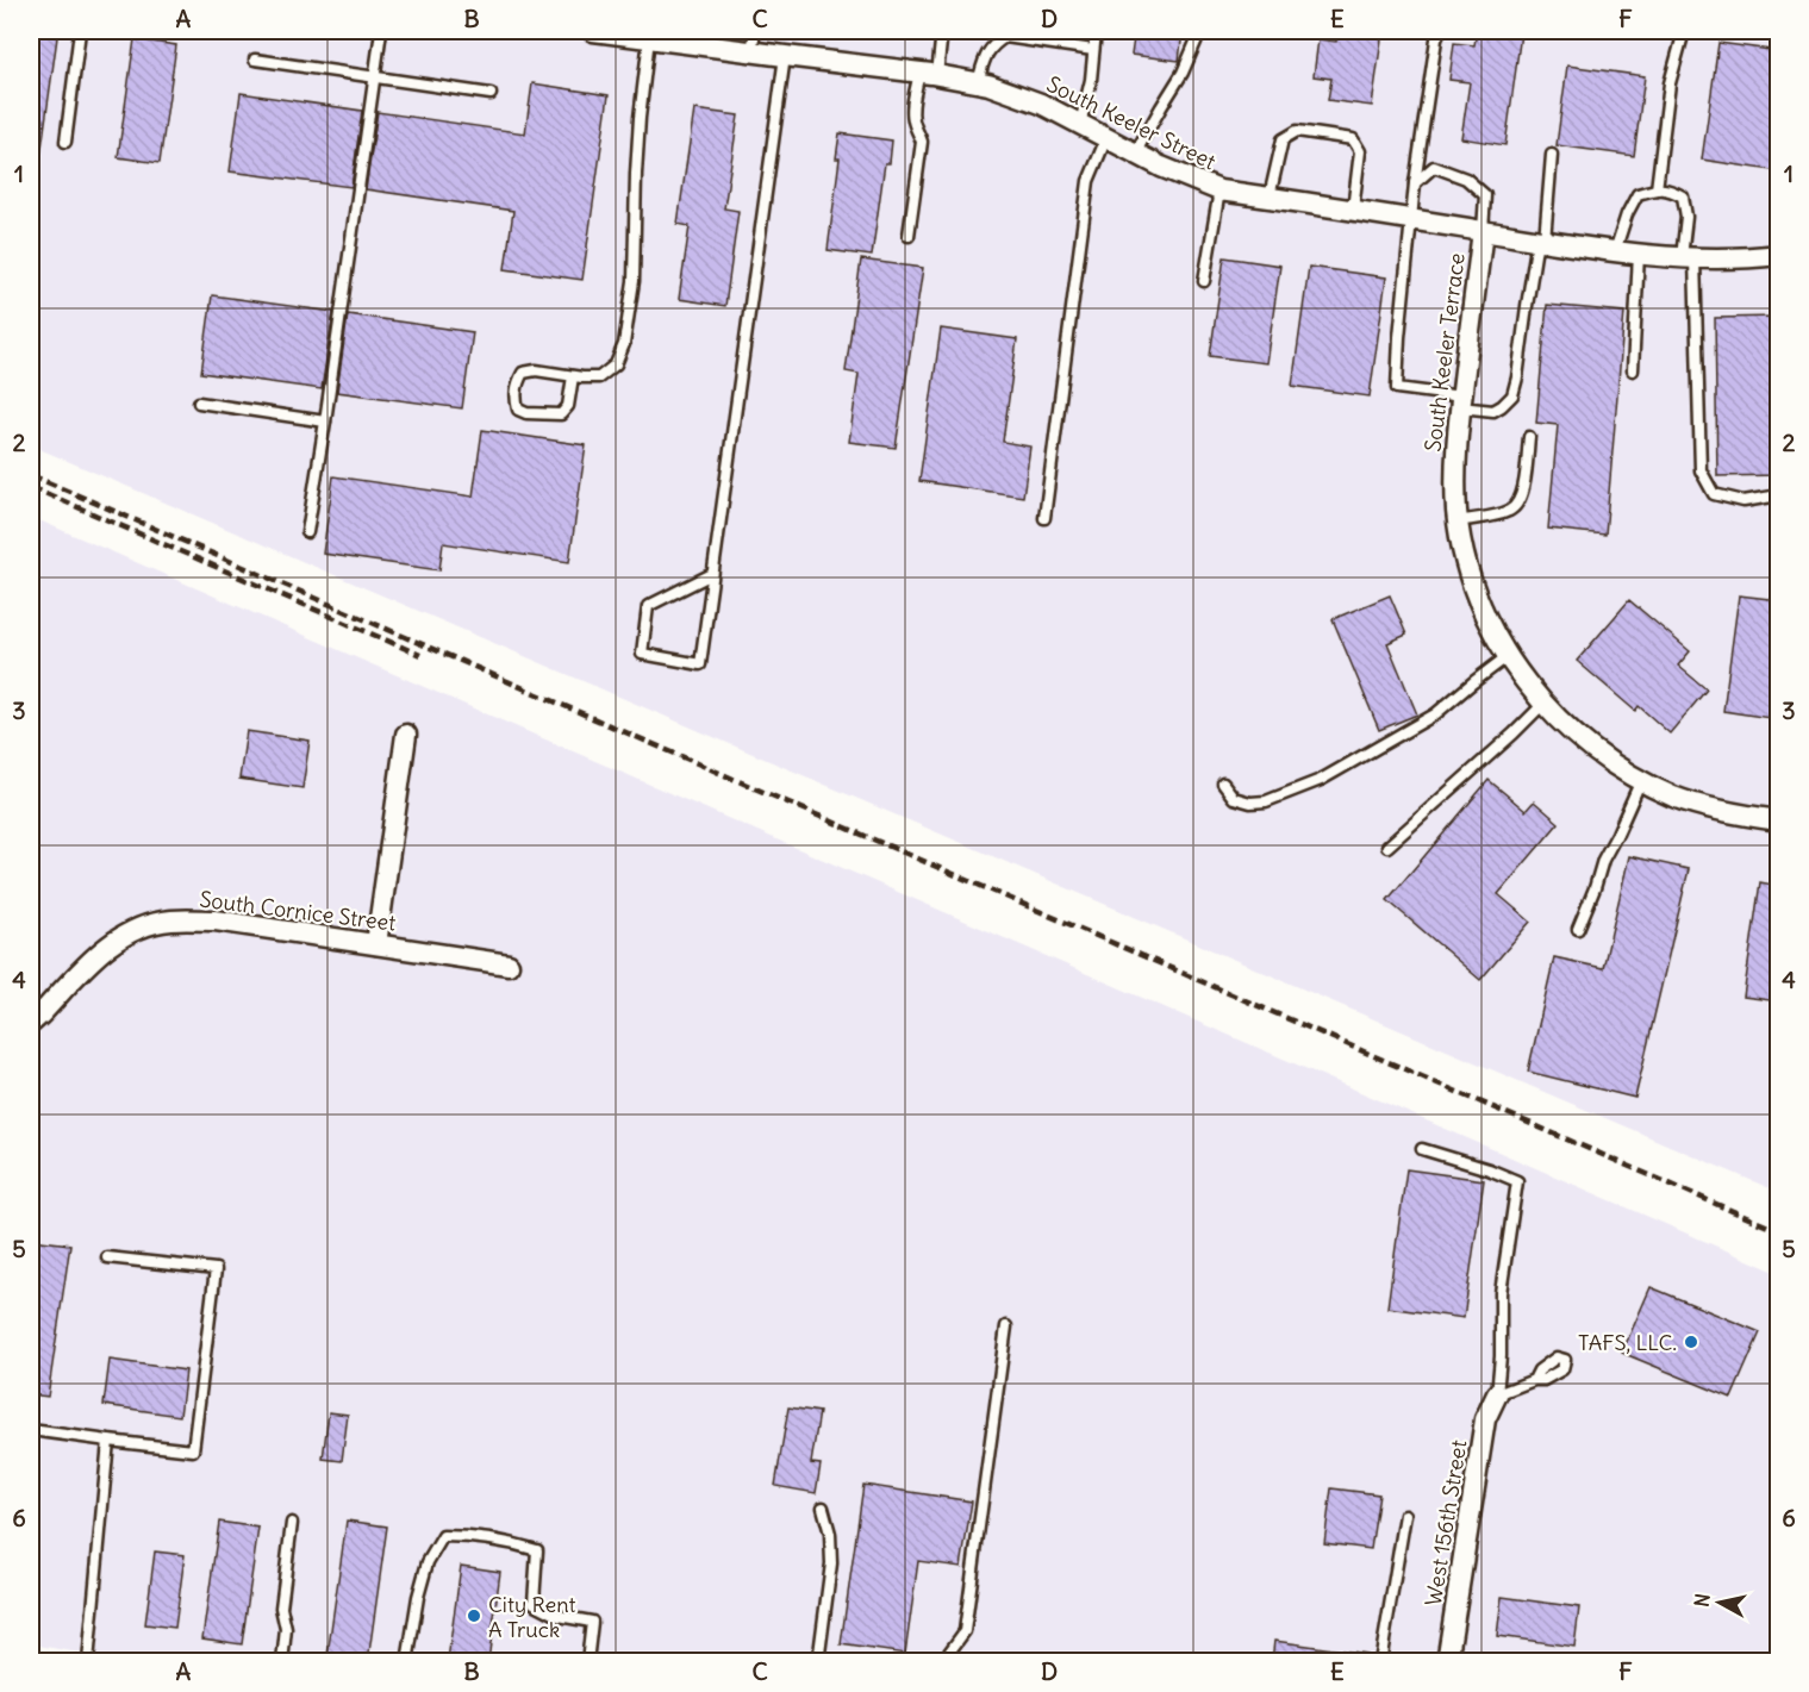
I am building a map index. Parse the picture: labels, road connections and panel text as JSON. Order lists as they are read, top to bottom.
{
  "streets": {
    "street": [
      "South Keeler Street",
      "South Keeler Terrace",
      "South Cornice Street",
      "West 156th Street"
    ]
  },
  "crossings": [
    ["South Keeler Street", "South Keeler Terrace"]
  ],
  "places": ["TAFS, LLC.", "City Rent A Truck"],
  "north": "left",
  "grid": {
    "columns": [
      "A",
      "B",
      "C",
      "D",
      "E",
      "F"
    ],
    "rows": [
      "1",
      "2",
      "3",
      "4",
      "5",
      "6"
    ]
  }
}
